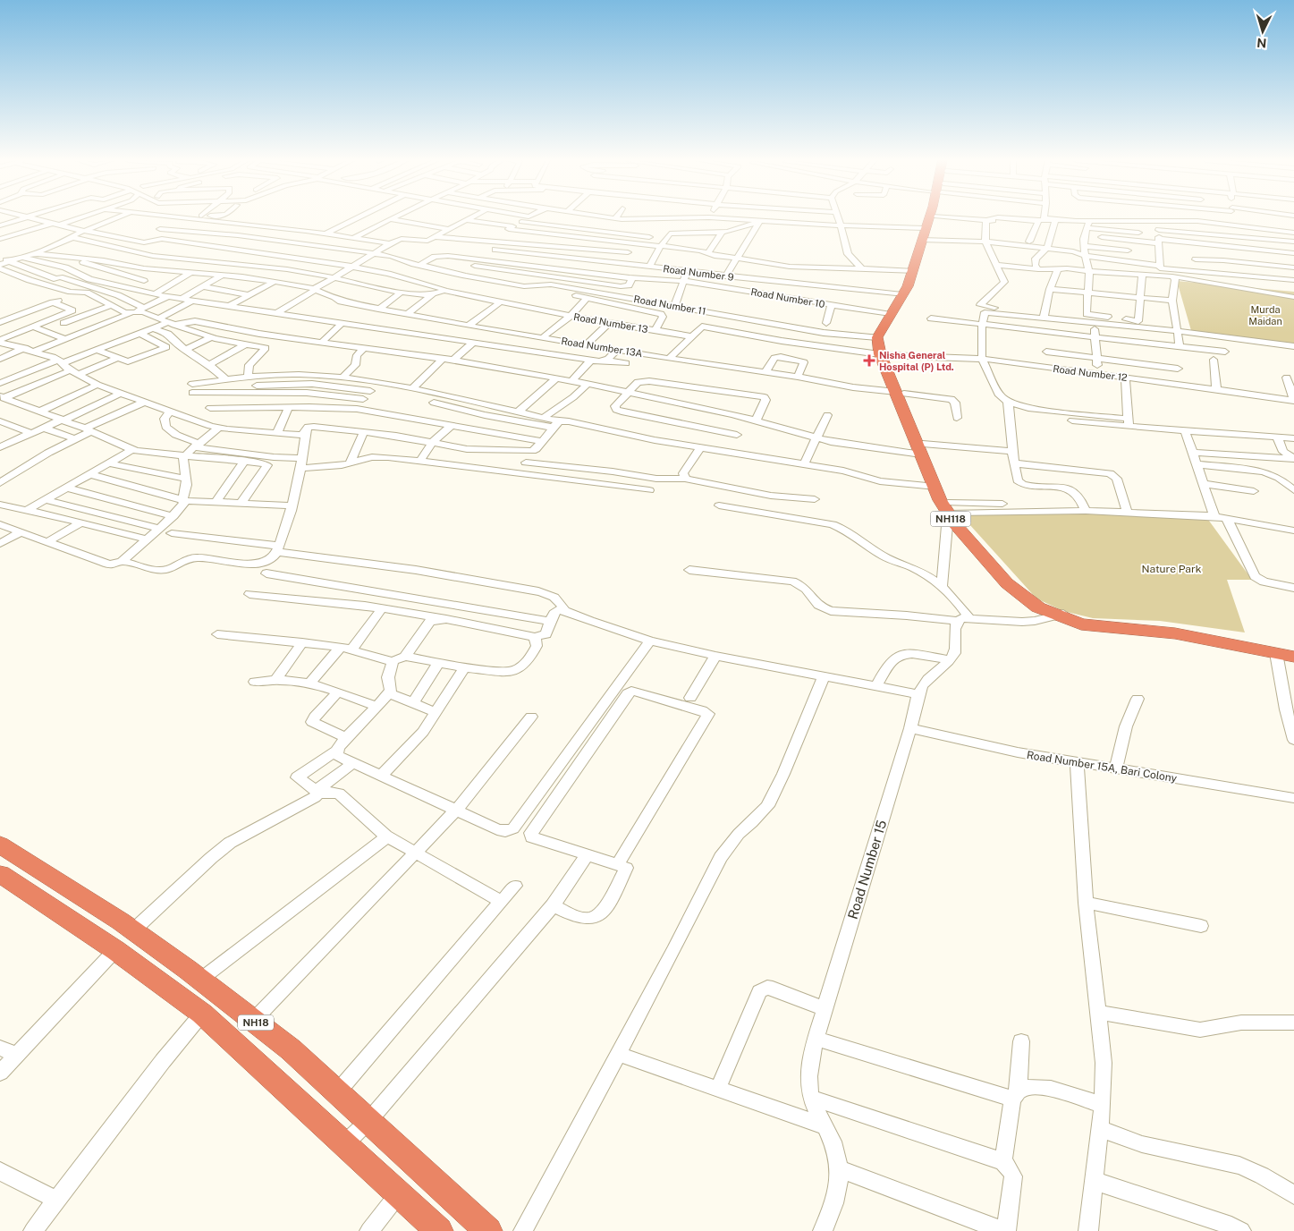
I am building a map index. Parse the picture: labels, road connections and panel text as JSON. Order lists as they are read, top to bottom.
{
  "streets": {
    "highway": ["NH118", "NH18"],
    "street": [
      "Road Number 9",
      "Road Number 10",
      "Road Number 11",
      "Road Number 13",
      "Road Number 13A",
      "Road Number 12",
      "Road Number 15A, Bari Colony",
      "Road Number 15"
    ]
  },
  "crossings": [
    ["Road Number 9", "NH118"],
    ["Road Number 10", "Road Number 11"],
    ["Road Number 10", "Road Number 13"],
    ["Road Number 10", "NH118"],
    ["Road Number 11", "NH118"],
    ["Road Number 13A", "NH118"],
    ["Road Number 12", "NH118"],
    ["Road Number 15A, Bari Colony", "Road Number 15"]
  ],
  "parks": ["Murda Maidan", "Nature Park"],
  "places": {
    "health": ["Nisha General Hospital (P) Ltd."]
  },
  "north": "bottom"
}
